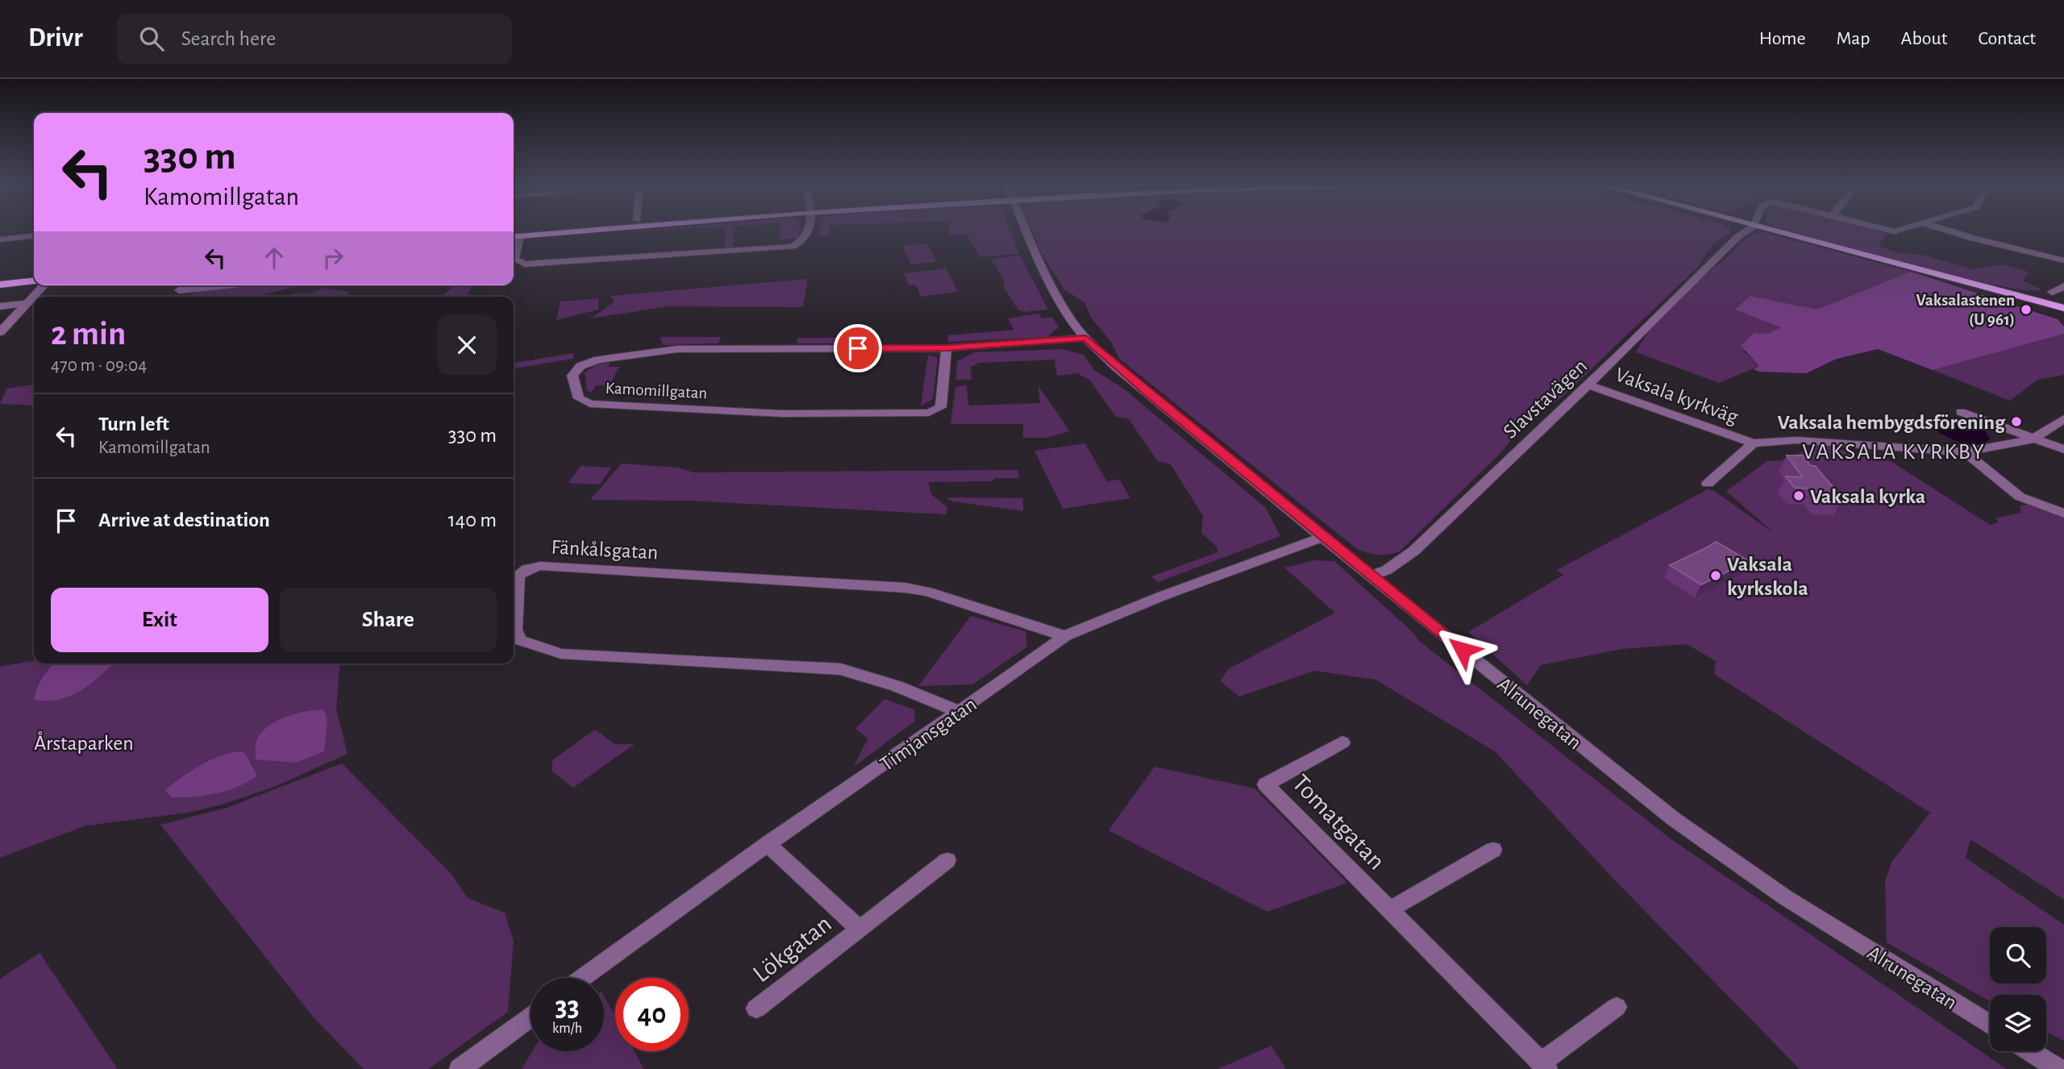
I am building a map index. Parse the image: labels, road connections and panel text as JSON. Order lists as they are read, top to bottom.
{
  "streets": {
    "street": [
      "Kamomillgatan",
      "Vaksala kyrkväg",
      "Slavstavägen",
      "Fänkålsgatan",
      "Alrunegatan",
      "Timjansgatan",
      "Tomatgatan",
      "Lökgatan"
    ]
  },
  "crossings": [
    ["Kamomillgatan", "Alrunegatan"],
    ["Vaksala kyrkväg", "Slavstavägen"],
    ["Slavstavägen", "Alrunegatan"],
    ["Fänkålsgatan", "Timjansgatan"],
    ["Alrunegatan", "Timjansgatan"],
    ["Timjansgatan", "Lökgatan"]
  ],
  "districts": ["VAKSALA KYRKBY"],
  "parks": ["Årstaparken"],
  "places": [
    "Vaksalastenen (U 961)",
    "Vaksala hembygdsförening",
    "Vaksala kyrka",
    "Vaksala kyrkskola"
  ],
  "page": {
    "header": "Drivr",
    "search": "Search here",
    "nav": [
      "Home",
      "Map",
      "About",
      "Contact"
    ],
    "turn": ["330 m", "Kamomillgatan"],
    "heading": ["2 min", "470 m · 09:04"],
    "list": [
      {
        "name": "Turn left",
        "note": "Kamomillgatan",
        "value": "330 m"
      },
      {
        "name": "Arrive at destination",
        "value": "140 m"
      }
    ],
    "buttons": ["Exit", "Share"],
    "speed": "33 km/h",
    "limit": "40"
  }
}
